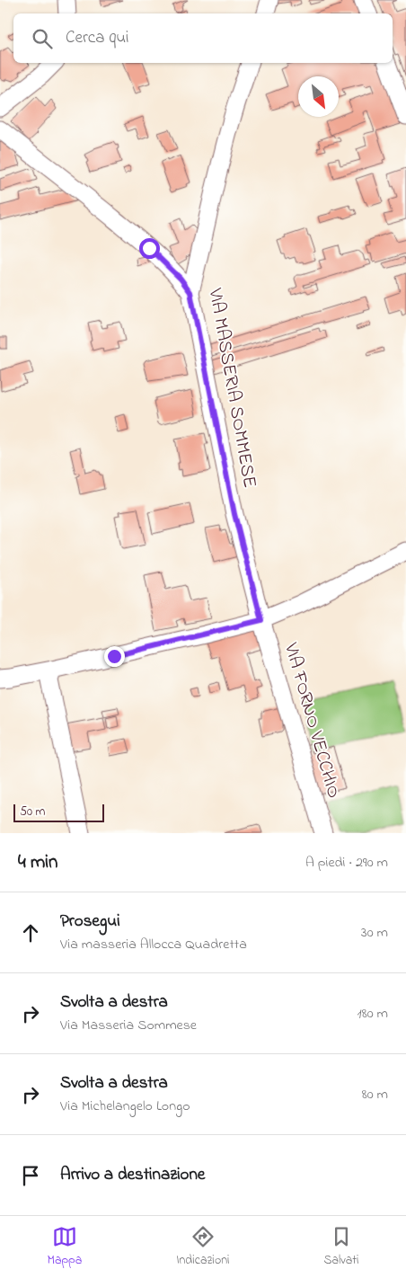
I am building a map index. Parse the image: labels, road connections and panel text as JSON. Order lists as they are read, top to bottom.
{
  "streets": {
    "street": ["VIA MASSERIA SOMMESE", "VIA FORNO VECCHIO"]
  },
  "crossings": [
    ["VIA MASSERIA SOMMESE", "VIA FORNO VECCHIO"]
  ],
  "scale_bar": "50 m",
  "north": "bottom right",
  "page": {
    "search": "Cerca qui",
    "scale": "50 m",
    "heading": ["4 min", "A piedi · 290 m"],
    "list": [
      ["Prosegui", "Via masseria Allocca Quadretta", "30 m"],
      ["Svolta a destra", "Via Masseria Sommese", "180 m"],
      ["Svolta a destra", "Via Michelangelo Longo", "80 m"],
      "Arrivo a destinazione"
    ],
    "nav": ["Mappa", "Indicazioni", "Salvati"]
  }
}
